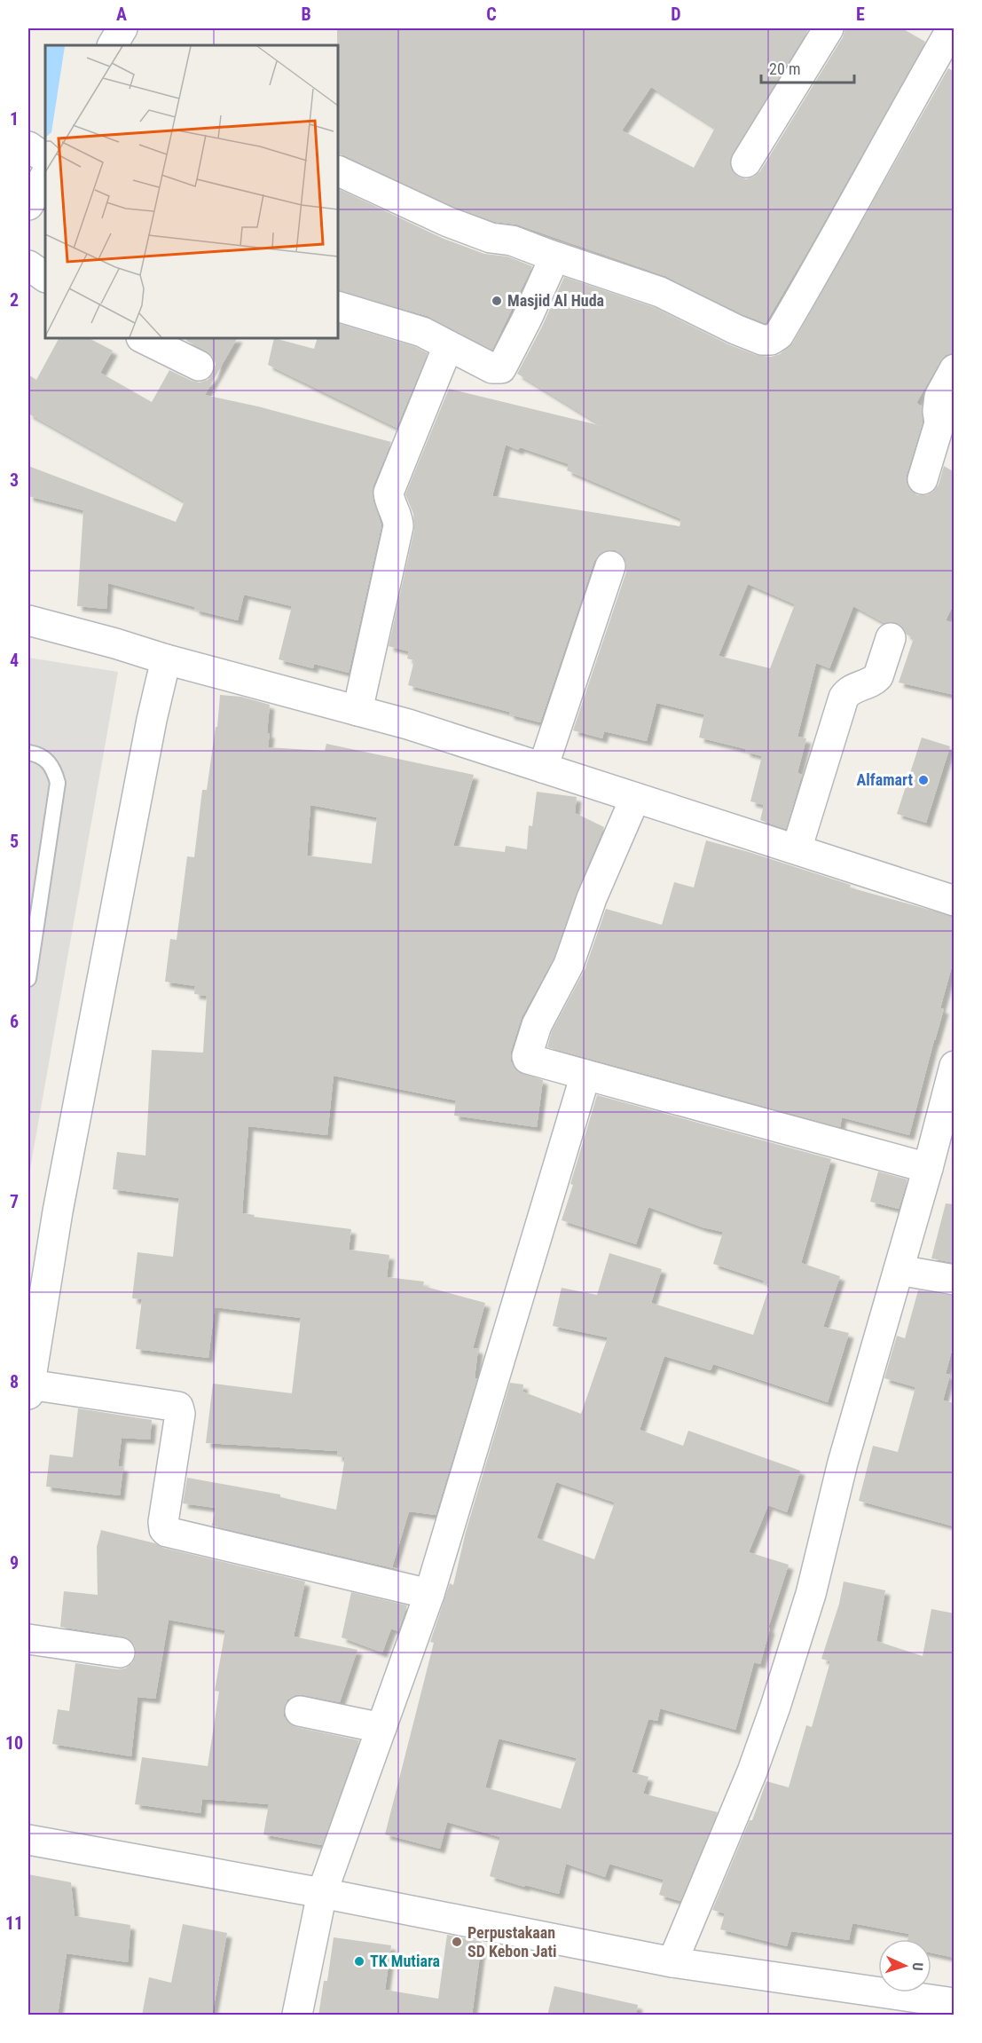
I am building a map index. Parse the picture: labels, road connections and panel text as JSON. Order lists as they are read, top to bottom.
{
  "places": [
    "Masjid Al Huda",
    "Alfamart",
    "Perpustakaan SD Kebon Jati",
    "TK Mutiara"
  ],
  "scale_bar": "20 m",
  "north": "right",
  "grid": {
    "columns": [
      "A",
      "B",
      "C",
      "D",
      "E"
    ],
    "rows": [
      "1",
      "2",
      "3",
      "4",
      "5",
      "6",
      "7",
      "8",
      "9",
      "10",
      "11"
    ]
  }
}
